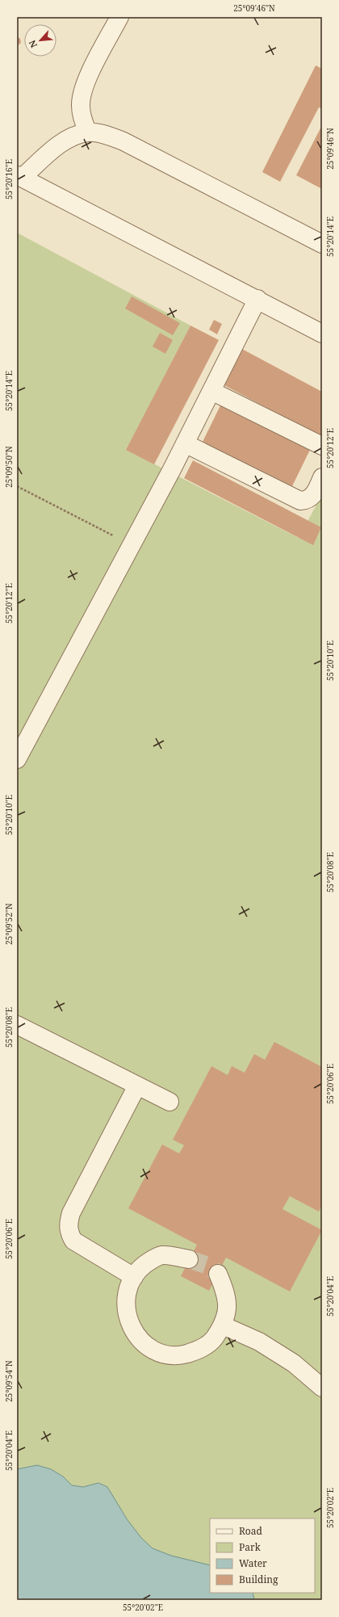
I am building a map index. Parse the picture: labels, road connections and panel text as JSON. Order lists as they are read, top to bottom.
{
  "legend": [
    "Road",
    "Park",
    "Water",
    "Building"
  ],
  "north": "bottom left",
  "coordinates": [
    "25°09'46\"N",
    "55°20'16\"E",
    "55°20'14\"E",
    "55°20'12\"E",
    "25°09'50\"N",
    "55°20'10\"E",
    "55°20'08\"E",
    "25°09'52\"N",
    "55°20'06\"E",
    "55°20'04\"E",
    "25°09'54\"N",
    "55°20'02\"E"
  ]
}
